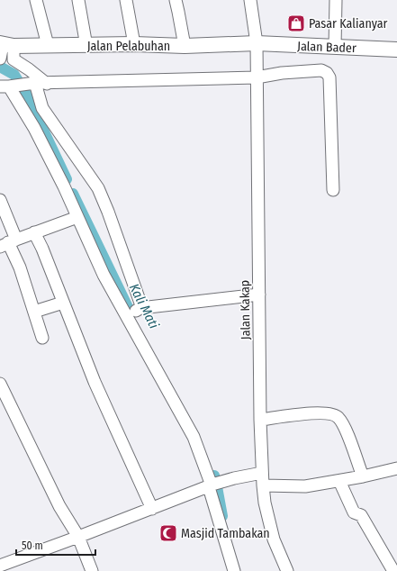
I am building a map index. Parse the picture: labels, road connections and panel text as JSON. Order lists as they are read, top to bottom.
{
  "streets": {
    "main road": ["Jalan Pelabuhan", "Jalan Bader"],
    "street": ["Jalan Kakap"]
  },
  "crossings": [
    ["Jalan Pelabuhan", "Jalan Bader"],
    ["Jalan Pelabuhan", "Jalan Kakap"],
    ["Jalan Bader", "Jalan Kakap"]
  ],
  "water": ["Kali Mati"],
  "places": {
    "shop": ["Pasar Kalianyar"],
    "mosque": ["Masjid Tambakan"]
  },
  "scale_bar": "50 m"
}
